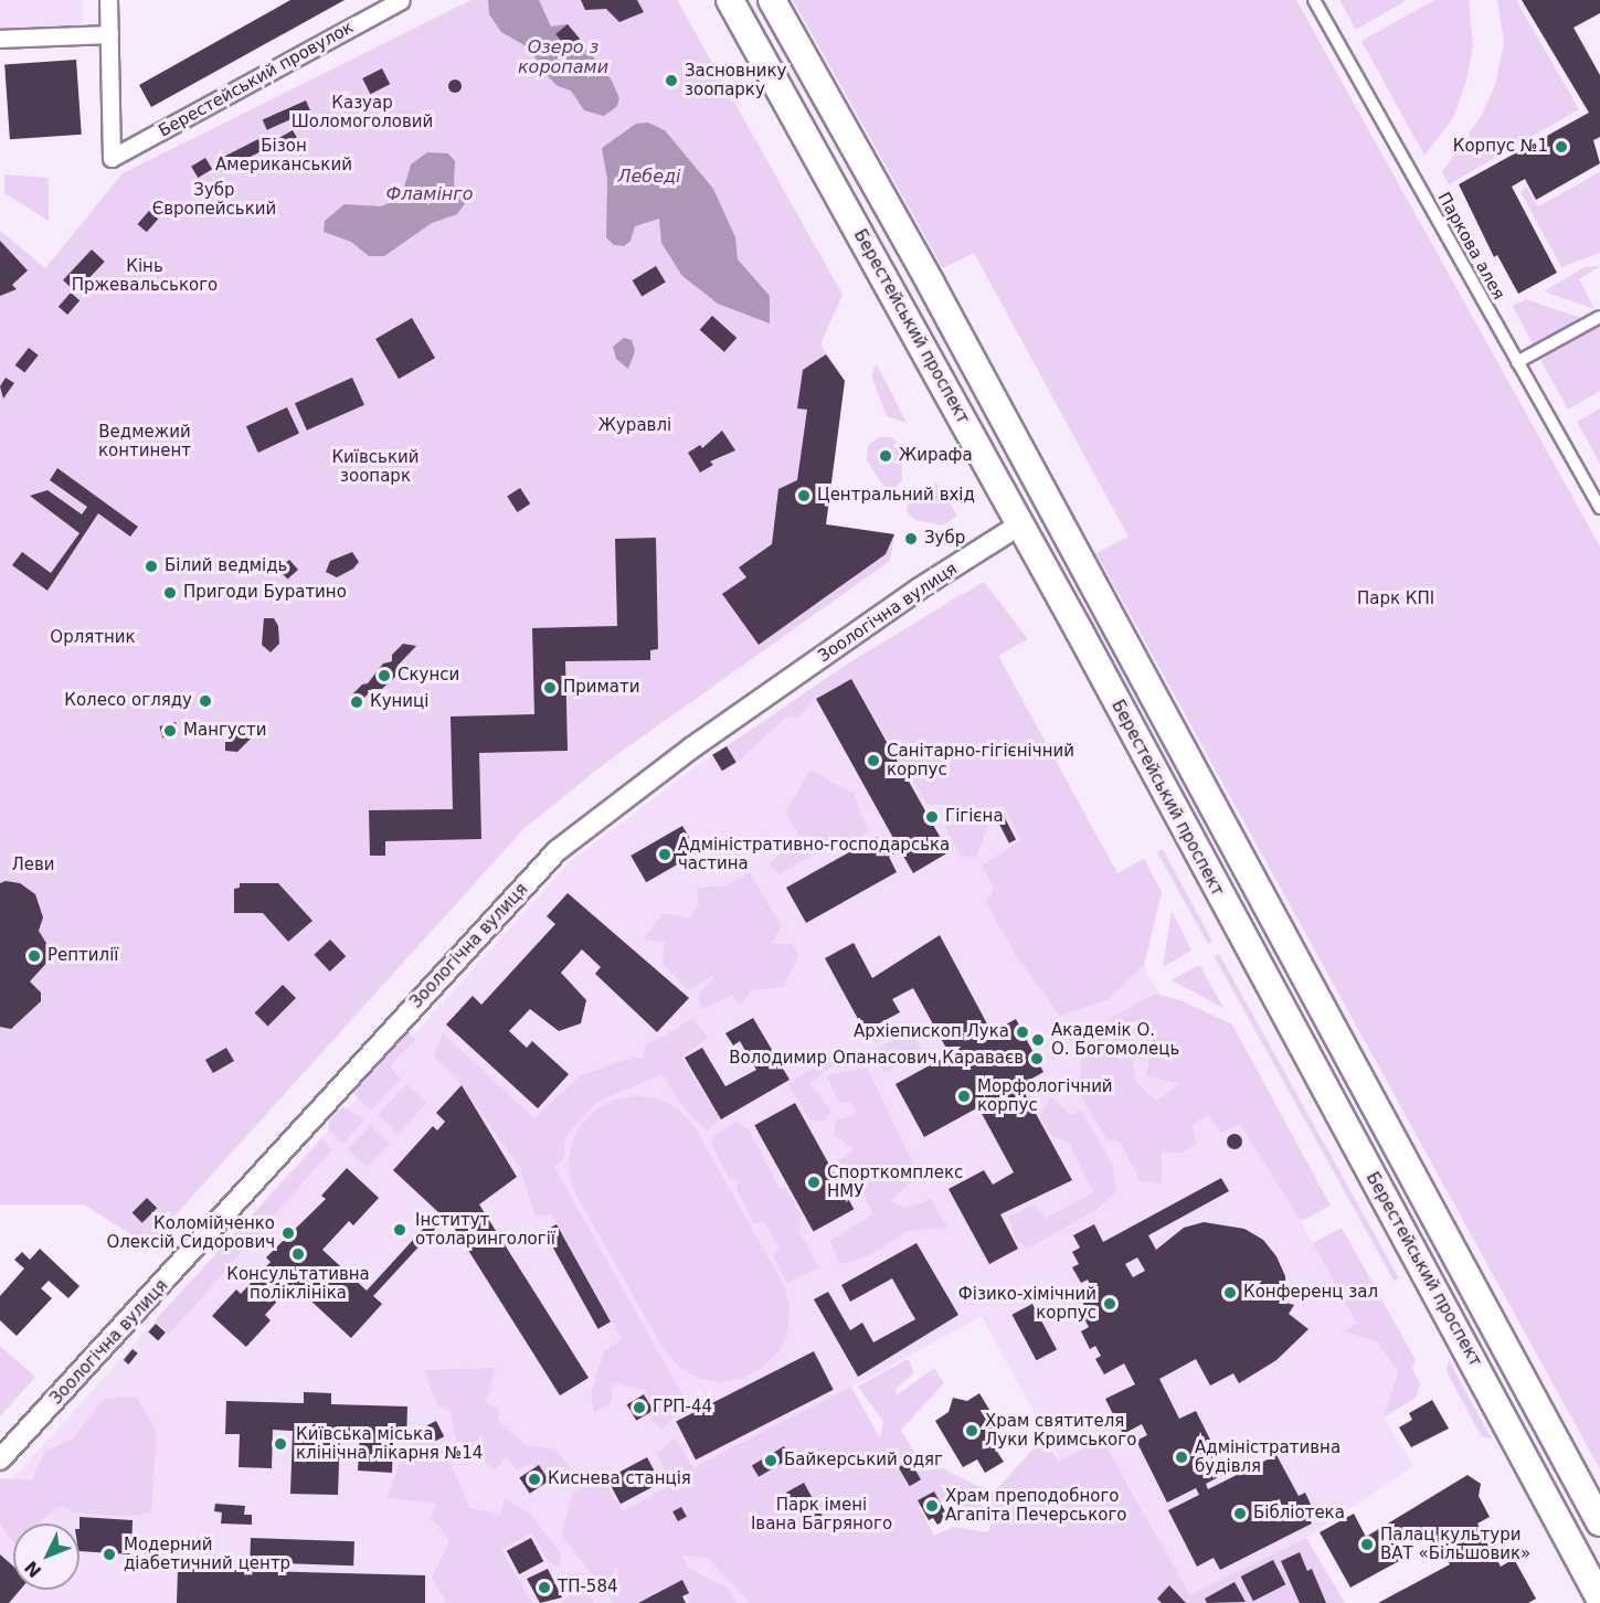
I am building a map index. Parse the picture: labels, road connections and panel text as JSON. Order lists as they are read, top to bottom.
{
  "streets": {
    "main road": ["Берестейський проспект"],
    "street": ["Берестейський провулок", "Паркова алея", "Зоологічна вулиця"]
  },
  "crossings": [
    ["Берестейський проспект", "Зоологічна вулиця"]
  ],
  "water": ["Озеро з коропами", "Лебеді", "Фламінго"],
  "parks": [
    "Казуар Шоломоголовий",
    "Бізон Американський",
    "Зубр Європейський",
    "Кінь Пржевальського",
    "Журавлі",
    "Ведмежий континент",
    "Київський зоопарк",
    "Парк КПІ",
    "Орлятник",
    "Леви",
    "Парк імені Івана Багряного"
  ],
  "places": [
    "Засновнику зоопарку",
    "Корпус №1",
    "Жирафа",
    "Центральний вхід",
    "Зубр",
    "Білий ведмідь",
    "Пригоди Буратино",
    "Скунси",
    "Примати",
    "Колесо огляду",
    "Куниці",
    "Мангусти",
    "Санітарно-гігієнічний корпус",
    "Гігієна",
    "Адміністративно-господарська частина",
    "Рептилії",
    "Архіепископ Лука",
    "Академік О. О. Богомолець",
    "Володимир Опанасович Караваєв",
    "Морфологічний корпус",
    "Спорткомплекс НМУ",
    "Інститут отоларингології",
    "Коломійченко Олексій Сидорович",
    "Консультативна поліклініка",
    "Конференц зал",
    "Фізико-хімічний корпус",
    "ГРП-44",
    "Храм святителя Луки Кримського",
    "Київська міська клінічна лікарня №14",
    "Адміністративна будівля",
    "Байкерський одяг",
    "Киснева станція",
    "Храм преподобного Агапіта Печерського",
    "Бібліотека",
    "Палац культури ВАТ «Більшовик»",
    "Модерний діабетичний центр",
    "ТП-584"
  ],
  "north": "bottom left"
}
